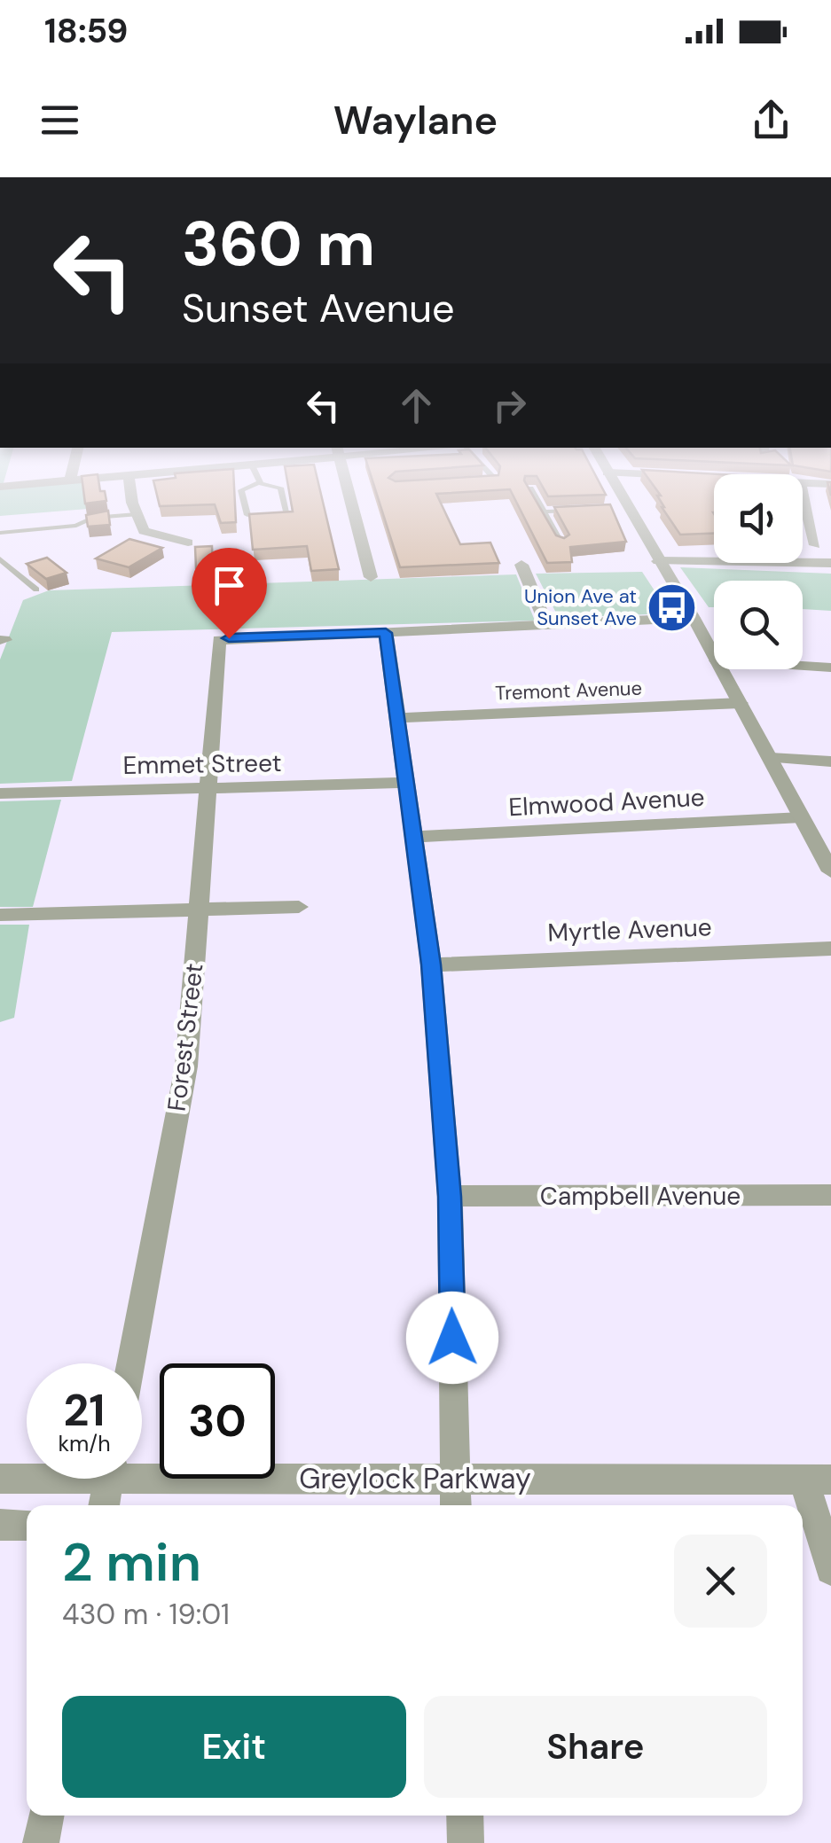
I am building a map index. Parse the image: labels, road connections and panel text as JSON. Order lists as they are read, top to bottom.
{
  "streets": {
    "street": [
      "Tremont Avenue",
      "Emmet Street",
      "Elmwood Avenue",
      "Myrtle Avenue",
      "Forest Street",
      "Campbell Avenue",
      "Greylock Parkway"
    ]
  },
  "crossings": [
    ["Emmet Street", "Forest Street"]
  ],
  "places": {
    "bus stop": ["Union Ave at Sunset Ave"]
  },
  "page": {
    "status": "18:59",
    "header": "Waylane",
    "turn": ["360 m", "Sunset Avenue"],
    "speed": "21 km/h",
    "limit": "30",
    "heading": ["2 min", "430 m · 19:01"],
    "buttons": ["Exit", "Share"]
  }
}
